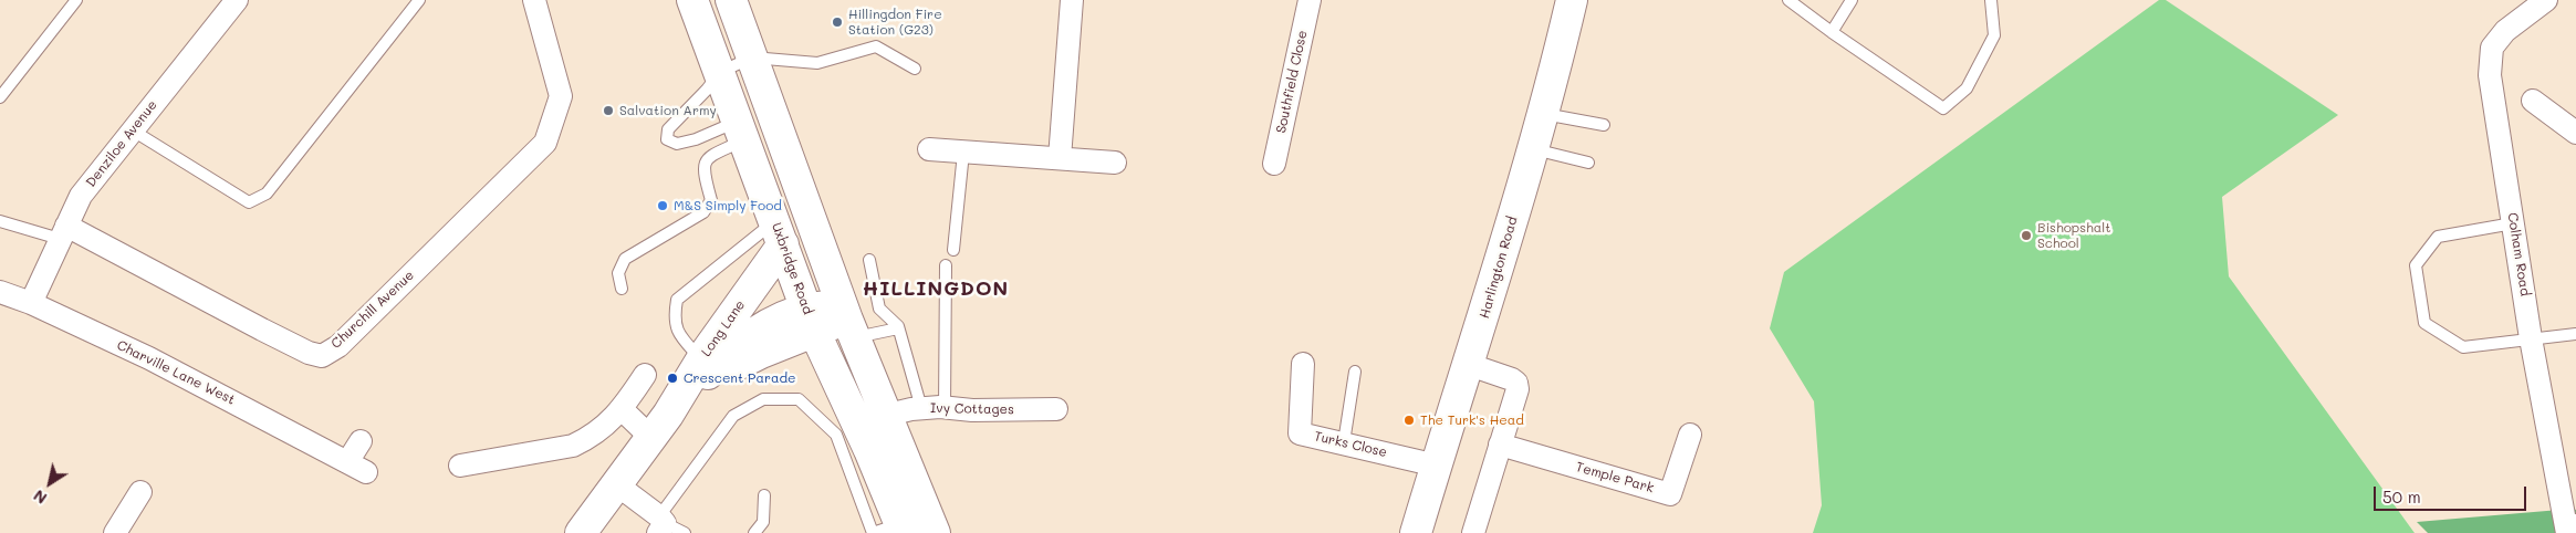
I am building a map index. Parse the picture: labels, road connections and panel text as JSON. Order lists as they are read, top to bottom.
{
  "streets": {
    "main road": ["Harlington Road", "Uxbridge Road", "Long Lane"],
    "street": [
      "Southfield Close",
      "Denziloe Avenue",
      "Colham Road",
      "Churchill Avenue",
      "Charville Lane West",
      "Ivy Cottages",
      "Turks Close",
      "Temple Park"
    ]
  },
  "crossings": [
    ["Denziloe Avenue", "Churchill Avenue"],
    ["Denziloe Avenue", "Charville Lane West"],
    ["Harlington Road", "Turks Close"],
    ["Uxbridge Road", "Long Lane"]
  ],
  "districts": ["HILLINGDON"],
  "places": [
    "Hillingdon Fire Station (G23)",
    "Salvation Army",
    "M&S Simply Food",
    "Bishopshalt School",
    "Crescent Parade",
    "The Turk's Head"
  ],
  "scale_bar": "50 m",
  "north": "bottom left"
}
